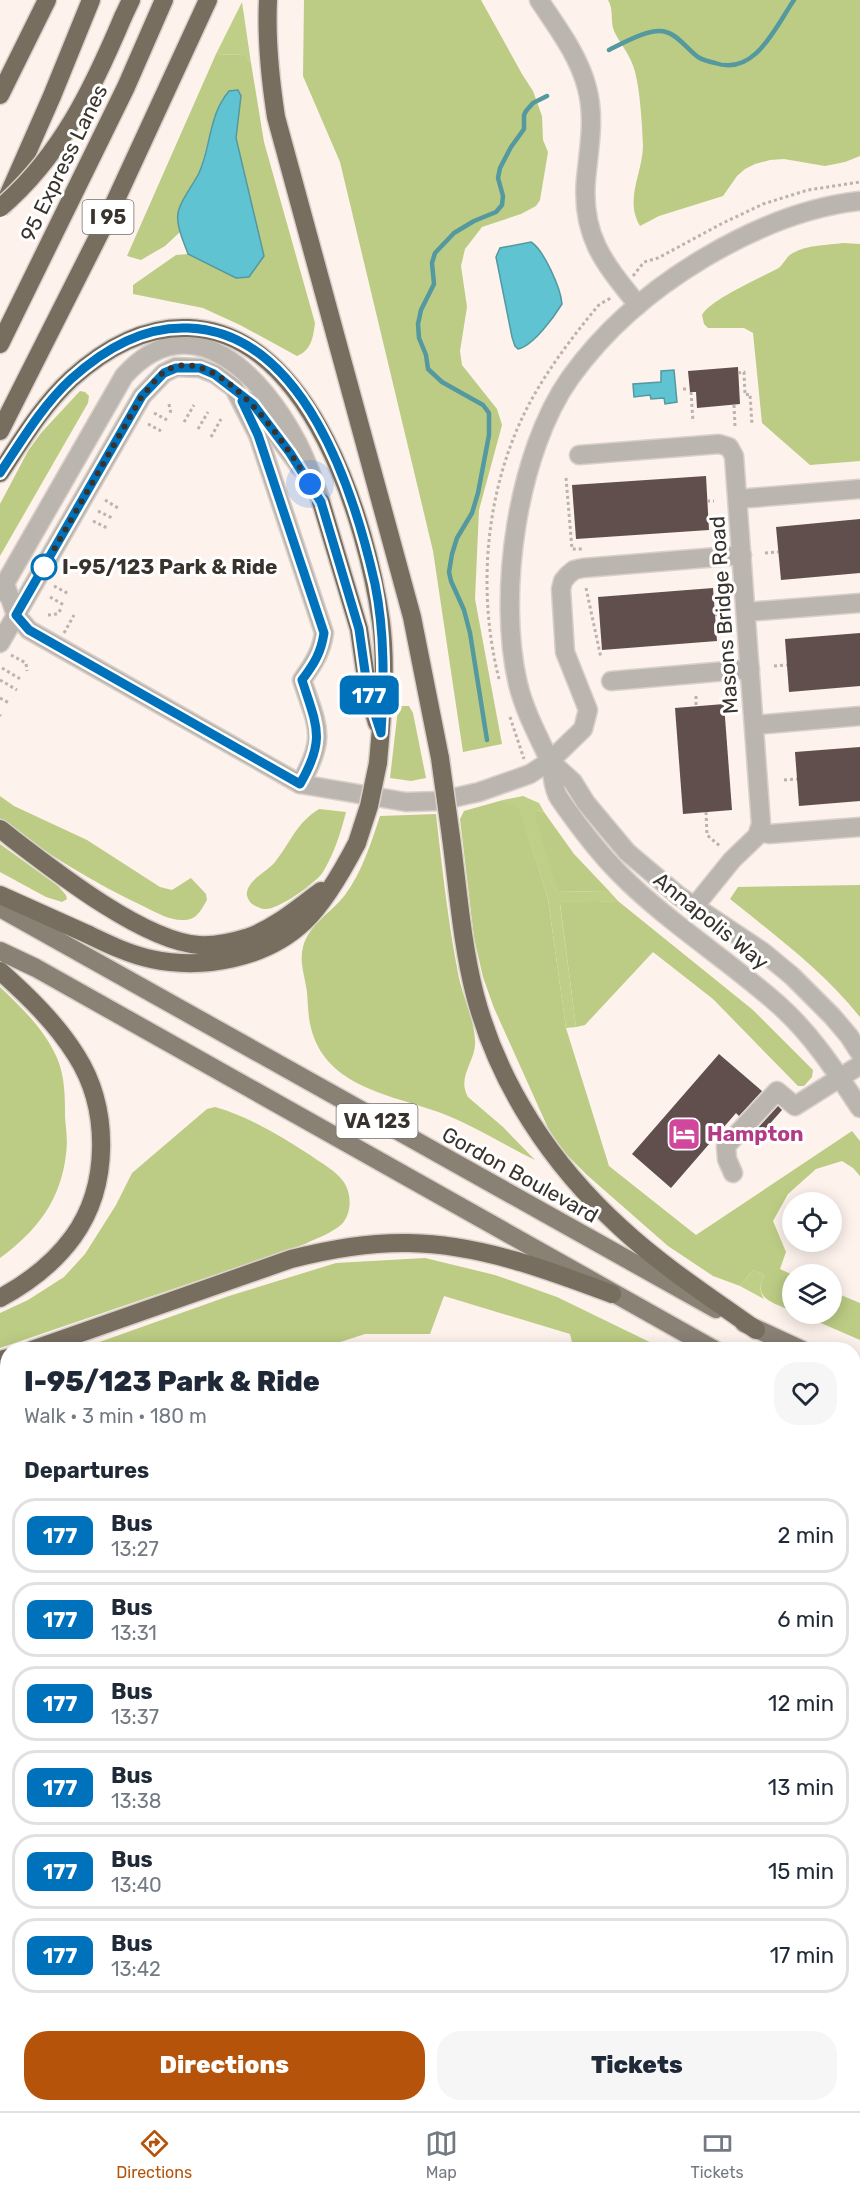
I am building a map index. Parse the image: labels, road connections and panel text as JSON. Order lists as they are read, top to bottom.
{
  "streets": {
    "highway": ["95 Express Lanes", "I 95"],
    "main road": ["VA 123", "Gordon Boulevard"],
    "street": ["Masons Bridge Road", "Annapolis Way"]
  },
  "places": {
    "other": ["I-95/123 Park & Ride"],
    "hotel": ["Hampton"]
  },
  "lines": ["bus line 177"],
  "page": {
    "on_map": "177",
    "heading": [
      ["I-95/123 Park & Ride", "Walk · 3 min · 180 m"],
      "Departures"
    ],
    "list": [
      {
        "mark": "177",
        "name": "Bus",
        "note": "13:27",
        "value": "2 min"
      },
      {
        "mark": "177",
        "name": "Bus",
        "note": "13:31",
        "value": "6 min"
      },
      {
        "mark": "177",
        "name": "Bus",
        "note": "13:37",
        "value": "12 min"
      },
      {
        "mark": "177",
        "name": "Bus",
        "note": "13:38",
        "value": "13 min"
      },
      {
        "mark": "177",
        "name": "Bus",
        "note": "13:40",
        "value": "15 min"
      },
      {
        "mark": "177",
        "name": "Bus",
        "note": "13:42",
        "value": "17 min"
      }
    ],
    "buttons": ["Directions", "Tickets"],
    "tabs": ["Directions", "Map", "Tickets"]
  }
}
